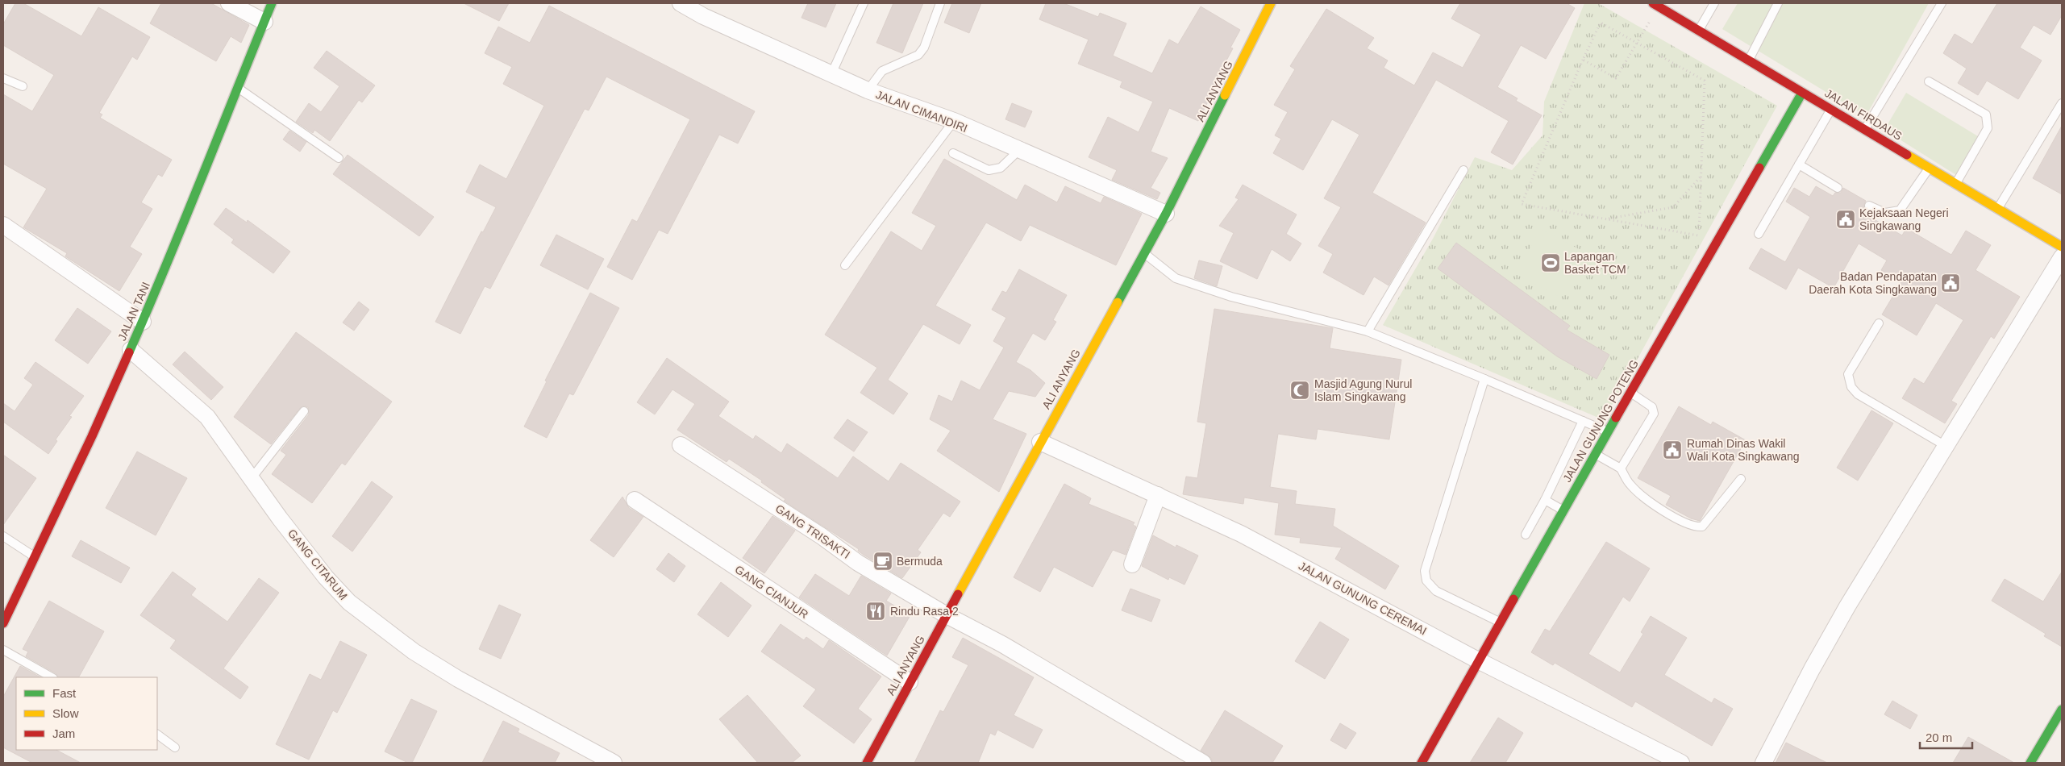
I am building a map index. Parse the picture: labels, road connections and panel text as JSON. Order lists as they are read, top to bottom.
{
  "streets": {
    "main road": [
      "ALI ANYANG",
      "JALAN FIRDAUS",
      "JALAN TANI",
      "JALAN GUNUNG POTENG"
    ],
    "street": [
      "JALAN CIMANDIRI",
      "GANG TRISAKTI",
      "GANG CITARUM",
      "GANG CIANJUR",
      "JALAN GUNUNG CEREMAI"
    ]
  },
  "crossings": [
    ["ALI ANYANG", "JALAN CIMANDIRI"],
    ["ALI ANYANG", "GANG TRISAKTI"],
    ["ALI ANYANG", "GANG CIANJUR"],
    ["ALI ANYANG", "JALAN GUNUNG CEREMAI"],
    ["JALAN FIRDAUS", "JALAN GUNUNG POTENG"],
    ["JALAN TANI", "GANG CITARUM"],
    ["JALAN GUNUNG POTENG", "JALAN GUNUNG CEREMAI"]
  ],
  "places": {
    "public building": ["Kejaksaan Negeri Singkawang", "Badan Pendapatan Daerah Kota Singkawang", "Rumah Dinas Wakil Wali Kota Singkawang"],
    "sports": ["Lapangan Basket TCM"],
    "mosque": ["Masjid Agung Nurul Islam Singkawang"],
    "cafe": ["Bermuda"],
    "restaurant": ["Rindu Rasa 2"]
  },
  "legend": ["Fast", "Slow", "Jam"],
  "scale_bar": "20 m"
}
